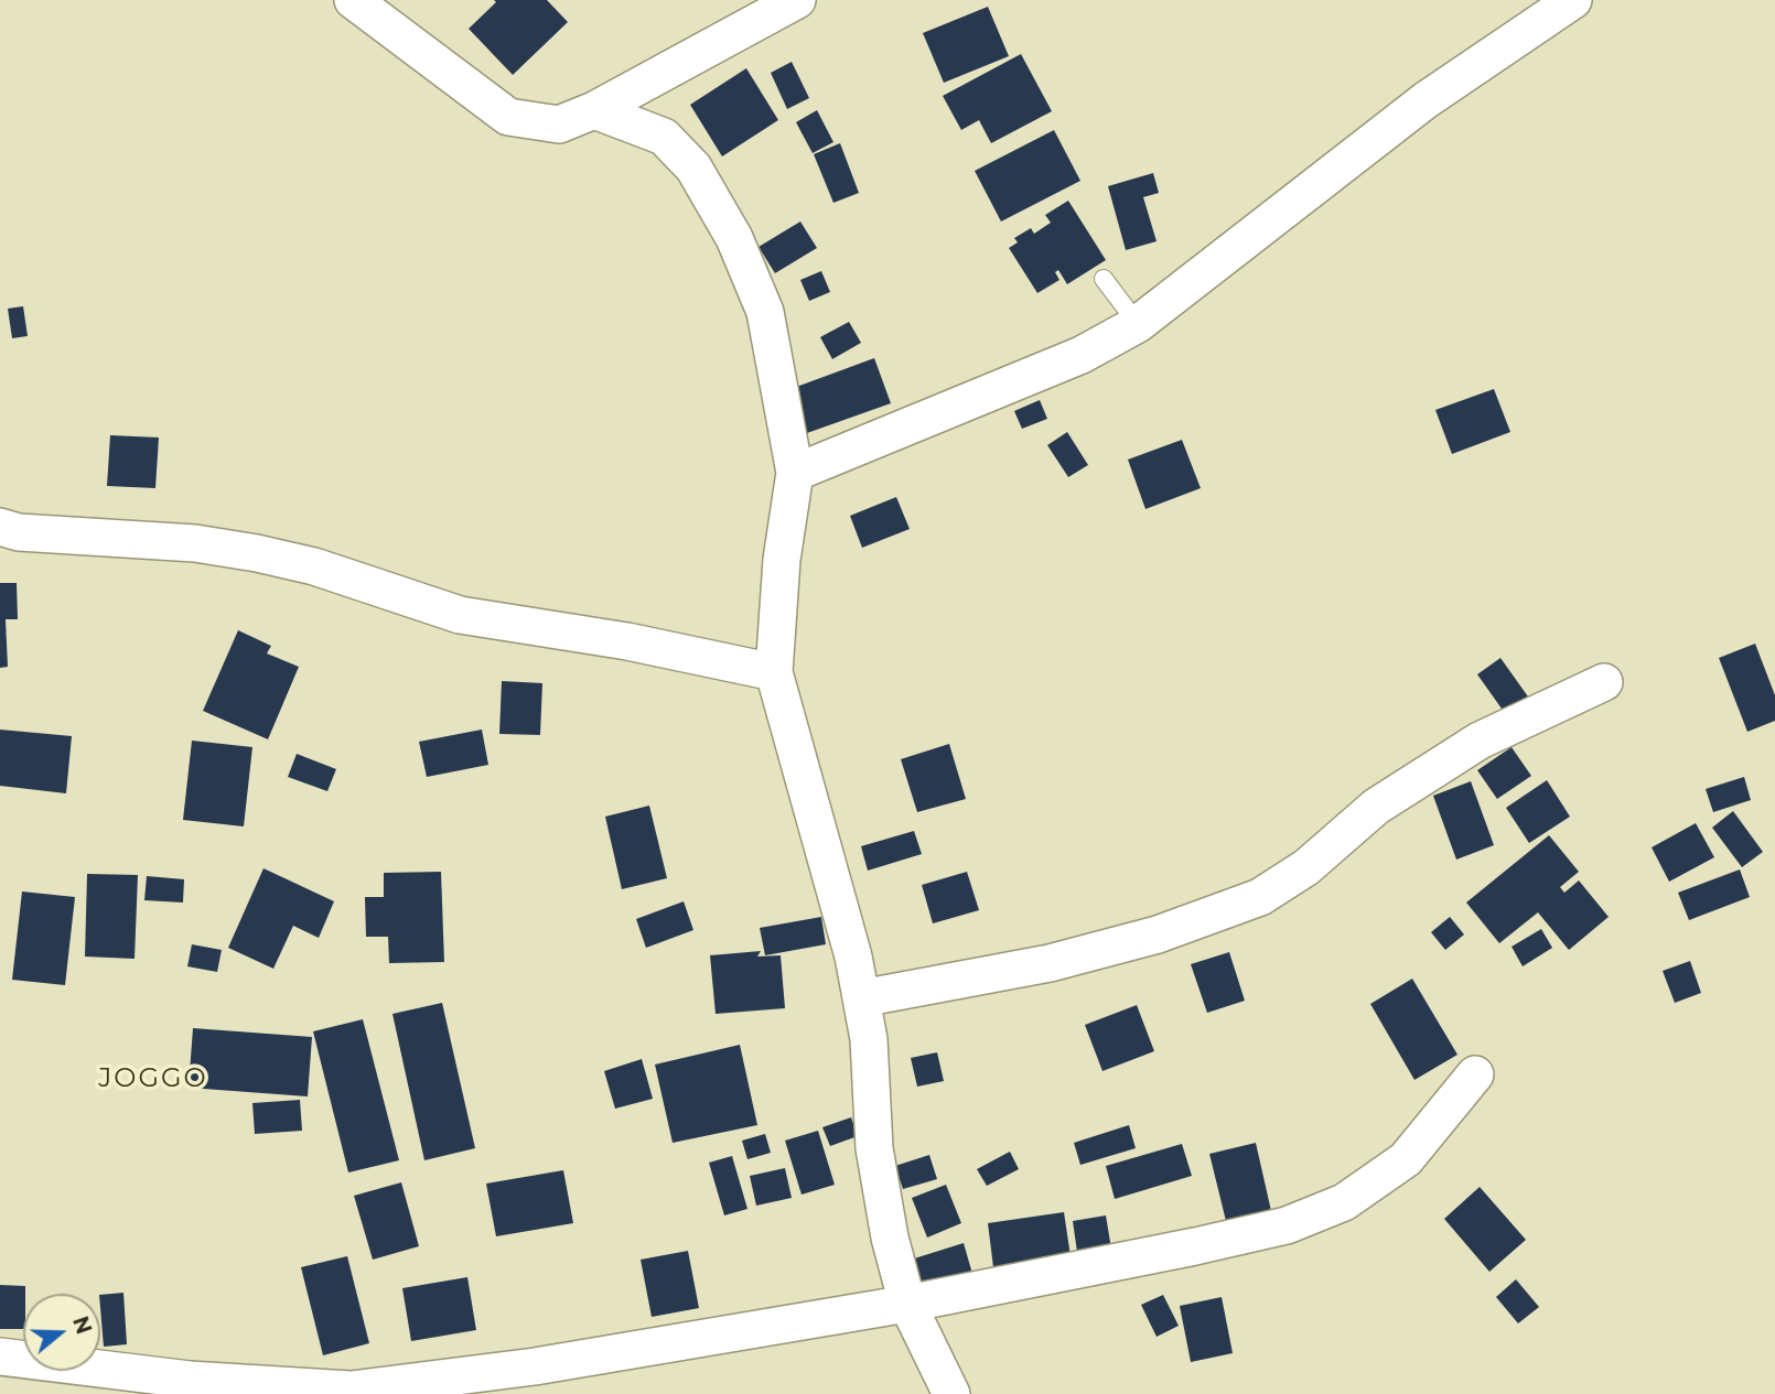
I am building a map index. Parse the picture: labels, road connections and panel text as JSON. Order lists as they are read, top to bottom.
{
  "districts": ["JOGGO"],
  "north": "right"
}
